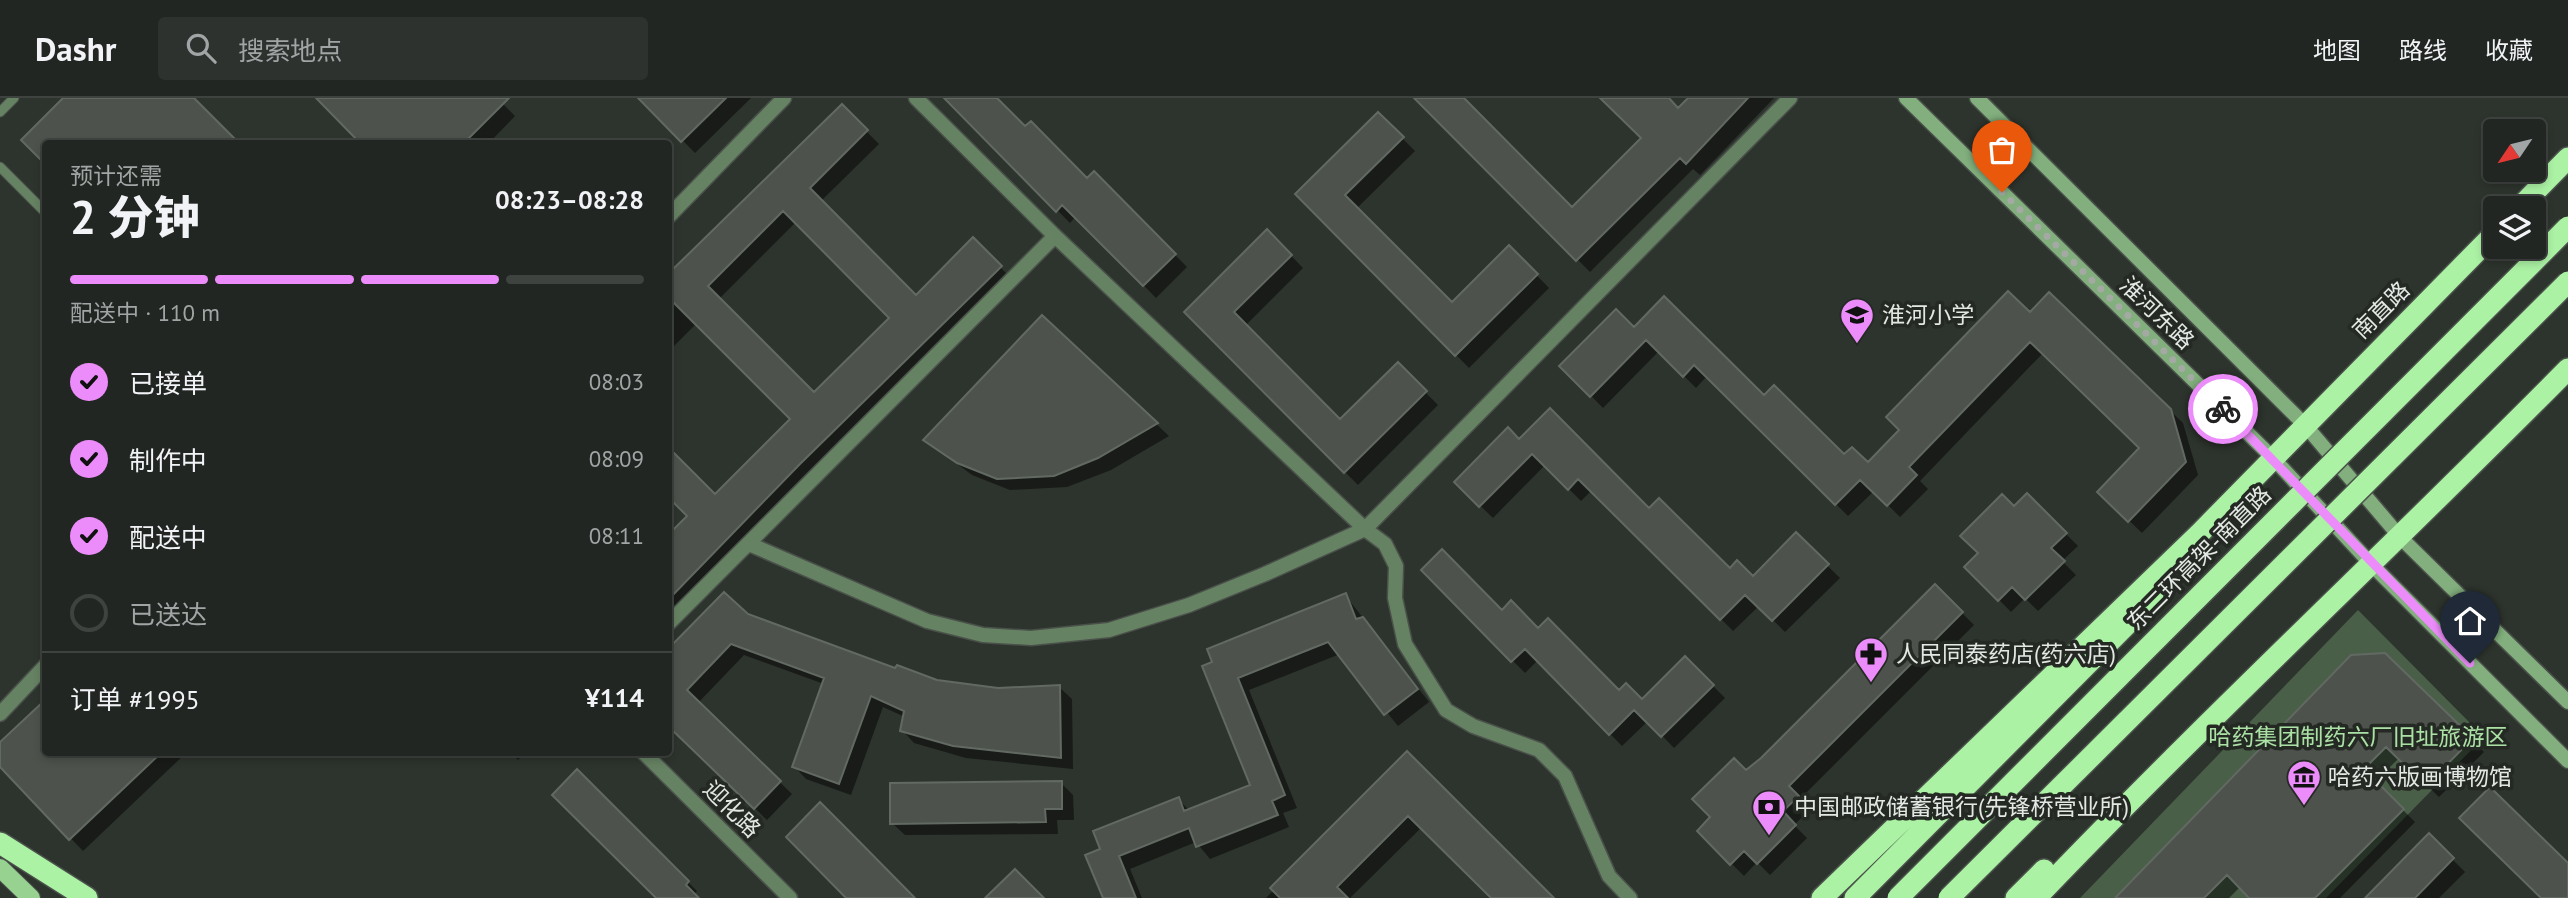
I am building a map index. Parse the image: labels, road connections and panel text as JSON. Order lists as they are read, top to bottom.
{
  "streets": {
    "highway": ["南直路", "东二环高架-南直路"],
    "main road": ["淮河东路"],
    "street": ["迎化路"]
  },
  "crossings": [
    ["南直路", "淮河东路"]
  ],
  "parks": ["哈药集团制药六厂旧址旅游区"],
  "places": {
    "school or university": ["淮河小学"],
    "pharmacy": ["人民同泰药店(药六店)"],
    "museum": ["哈药六版画博物馆"],
    "bank": ["中国邮政储蓄银行(先锋桥营业所)"]
  },
  "north": "bottom left",
  "page": {
    "header": "Dashr",
    "search": "搜索地点",
    "nav": ["地图", "路线", "收藏"],
    "heading": ["2 分钟", "预计还需", "08:23–08:28"],
    "panel": ["订单 #1995", "¥114"],
    "bar": "配送中 · 110 m",
    "list": [
      ["已接单", "08:03"],
      ["制作中", "08:09"],
      ["配送中", "08:11"],
      "已送达"
    ]
  }
}
